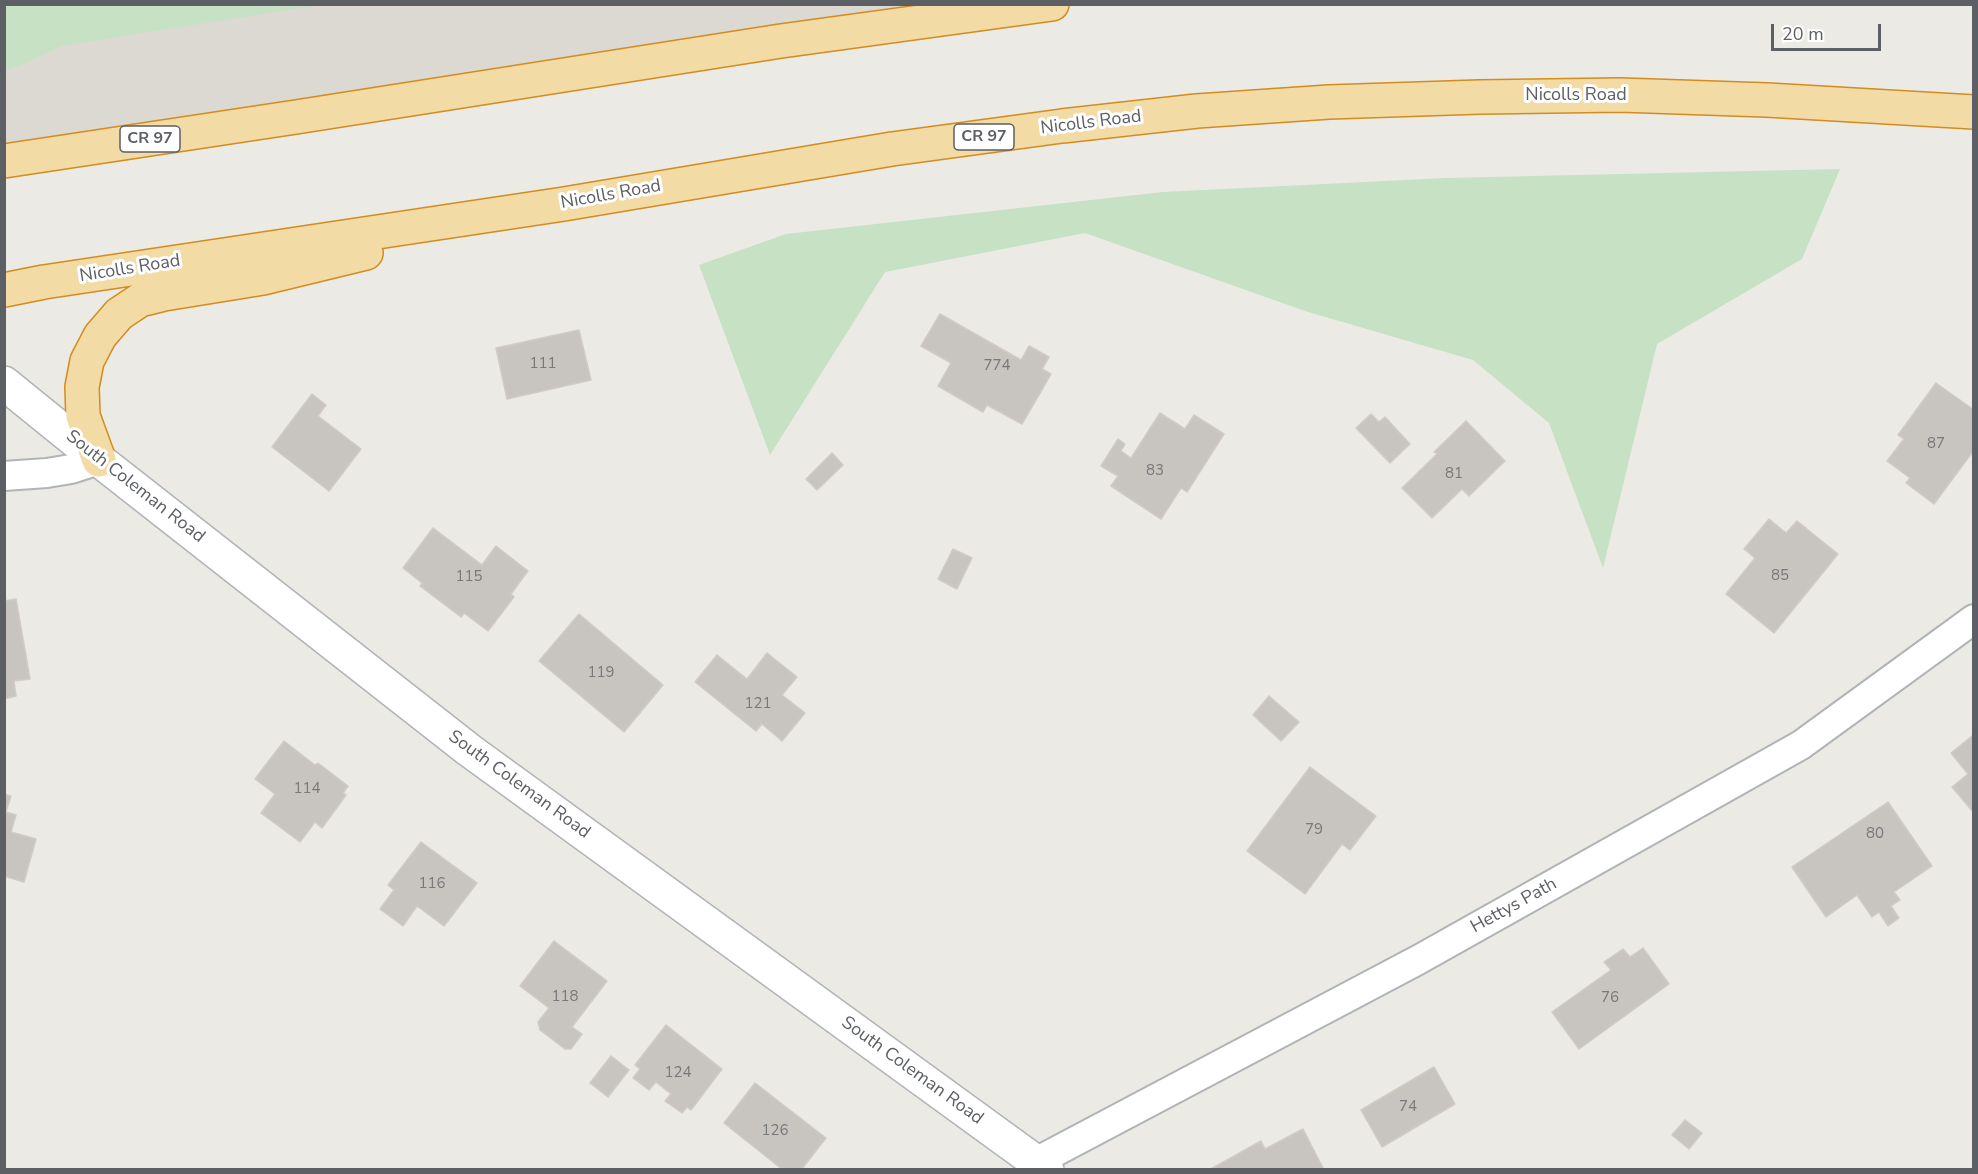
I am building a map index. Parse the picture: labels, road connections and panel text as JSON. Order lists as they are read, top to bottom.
{
  "streets": {
    "highway": ["Nicolls Road", "CR 97"],
    "street": ["South Coleman Road", "Hettys Path"]
  },
  "crossings": [
    ["South Coleman Road", "Hettys Path"]
  ],
  "house_numbers": [
    "111",
    "774",
    "87",
    "83",
    "81",
    "85",
    "115",
    "119",
    "121",
    "114",
    "79",
    "80",
    "116",
    "118",
    "76",
    "124",
    "74",
    "126"
  ],
  "scale_bar": "20 m"
}
